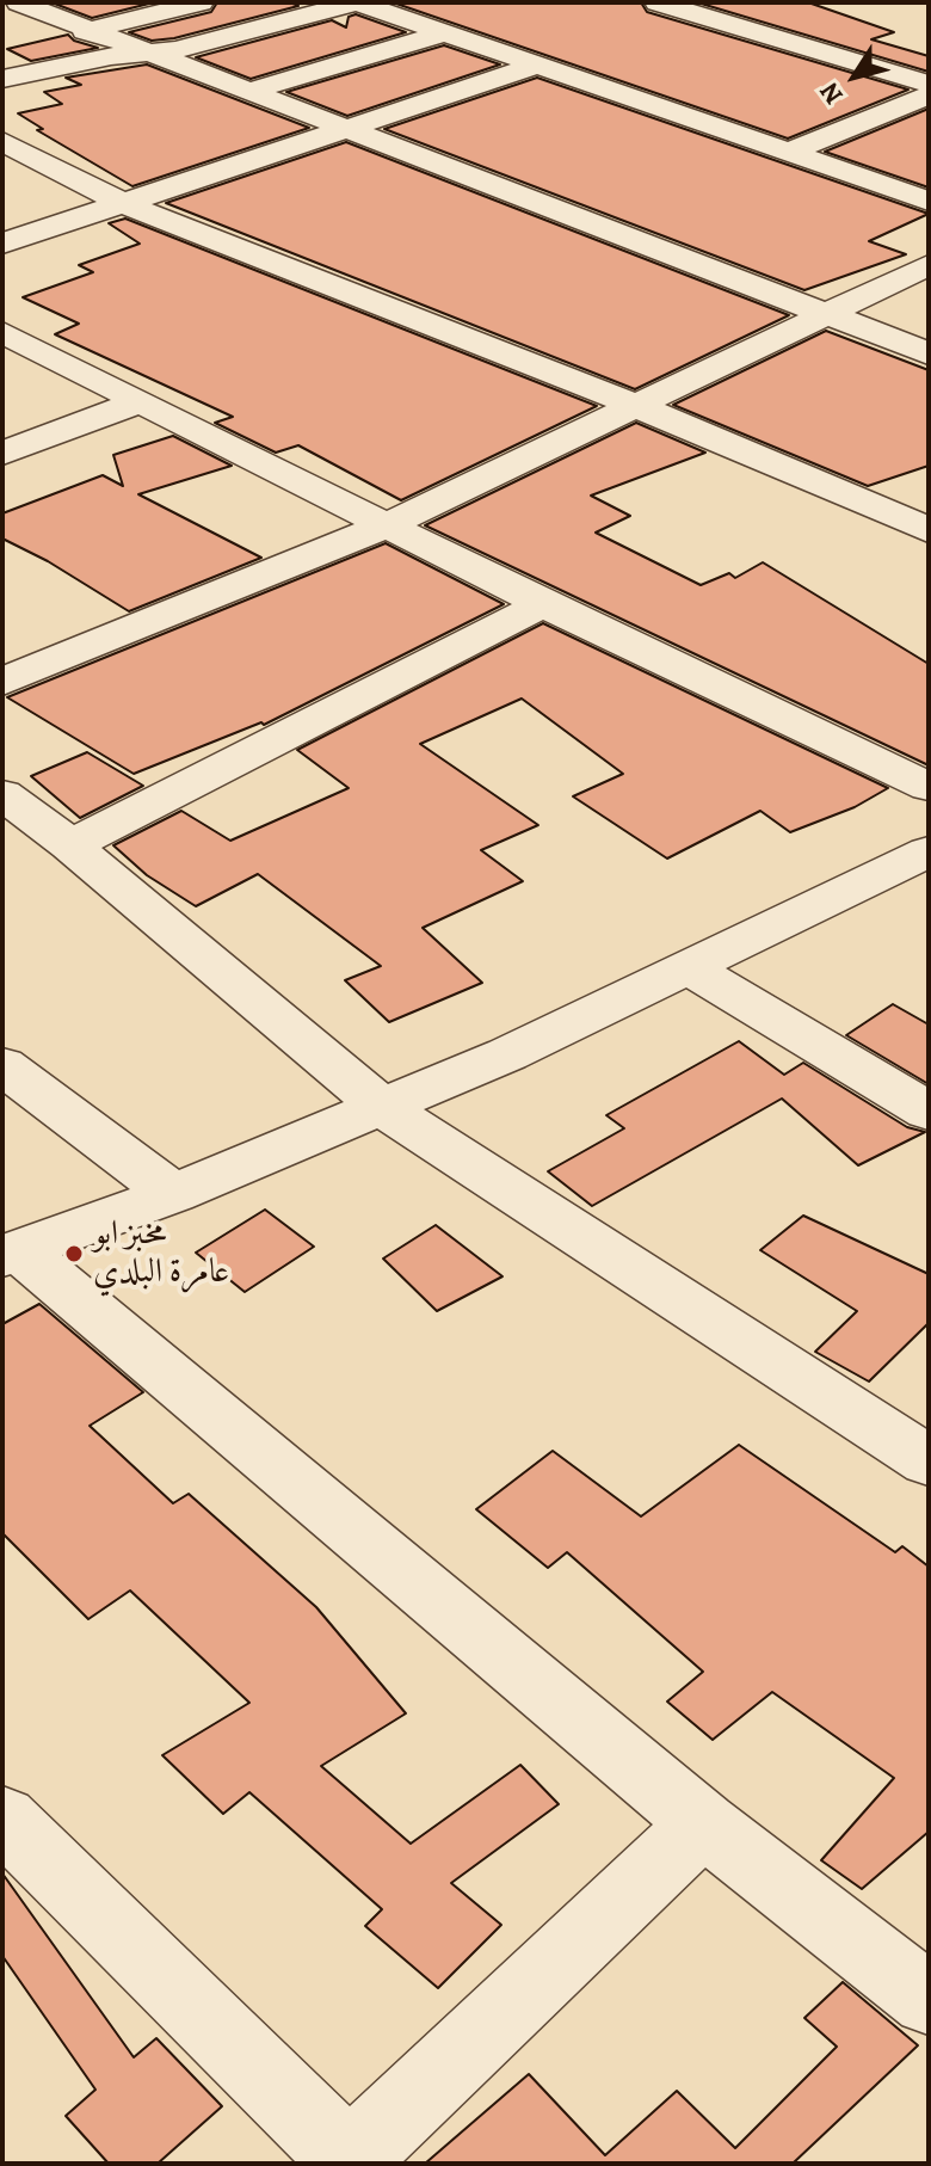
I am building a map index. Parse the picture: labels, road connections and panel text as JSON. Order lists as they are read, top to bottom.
{
  "places": ["مخبز ابو عامرة البلدي"],
  "north": "bottom left"
}
